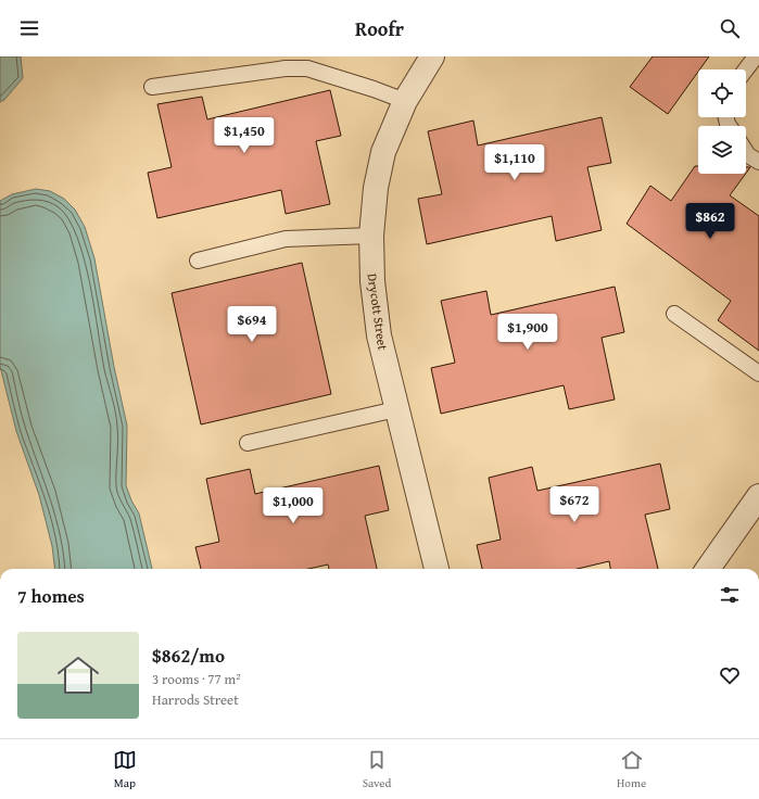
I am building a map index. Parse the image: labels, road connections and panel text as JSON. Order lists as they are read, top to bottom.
{
  "streets": {
    "street": ["Drycott Street"]
  },
  "page": {
    "header": "Roofr",
    "price": [
      "$1,450",
      "$1,110",
      "$862",
      "$694",
      "$1,900",
      "$672",
      "$1,000"
    ],
    "heading": "7 homes",
    "list": [
      {
        "name": "$862/mo",
        "note": "3 rooms · 77 m² · Harrods Street"
      }
    ],
    "tabs": ["Map", "Saved", "Home"]
  }
}
